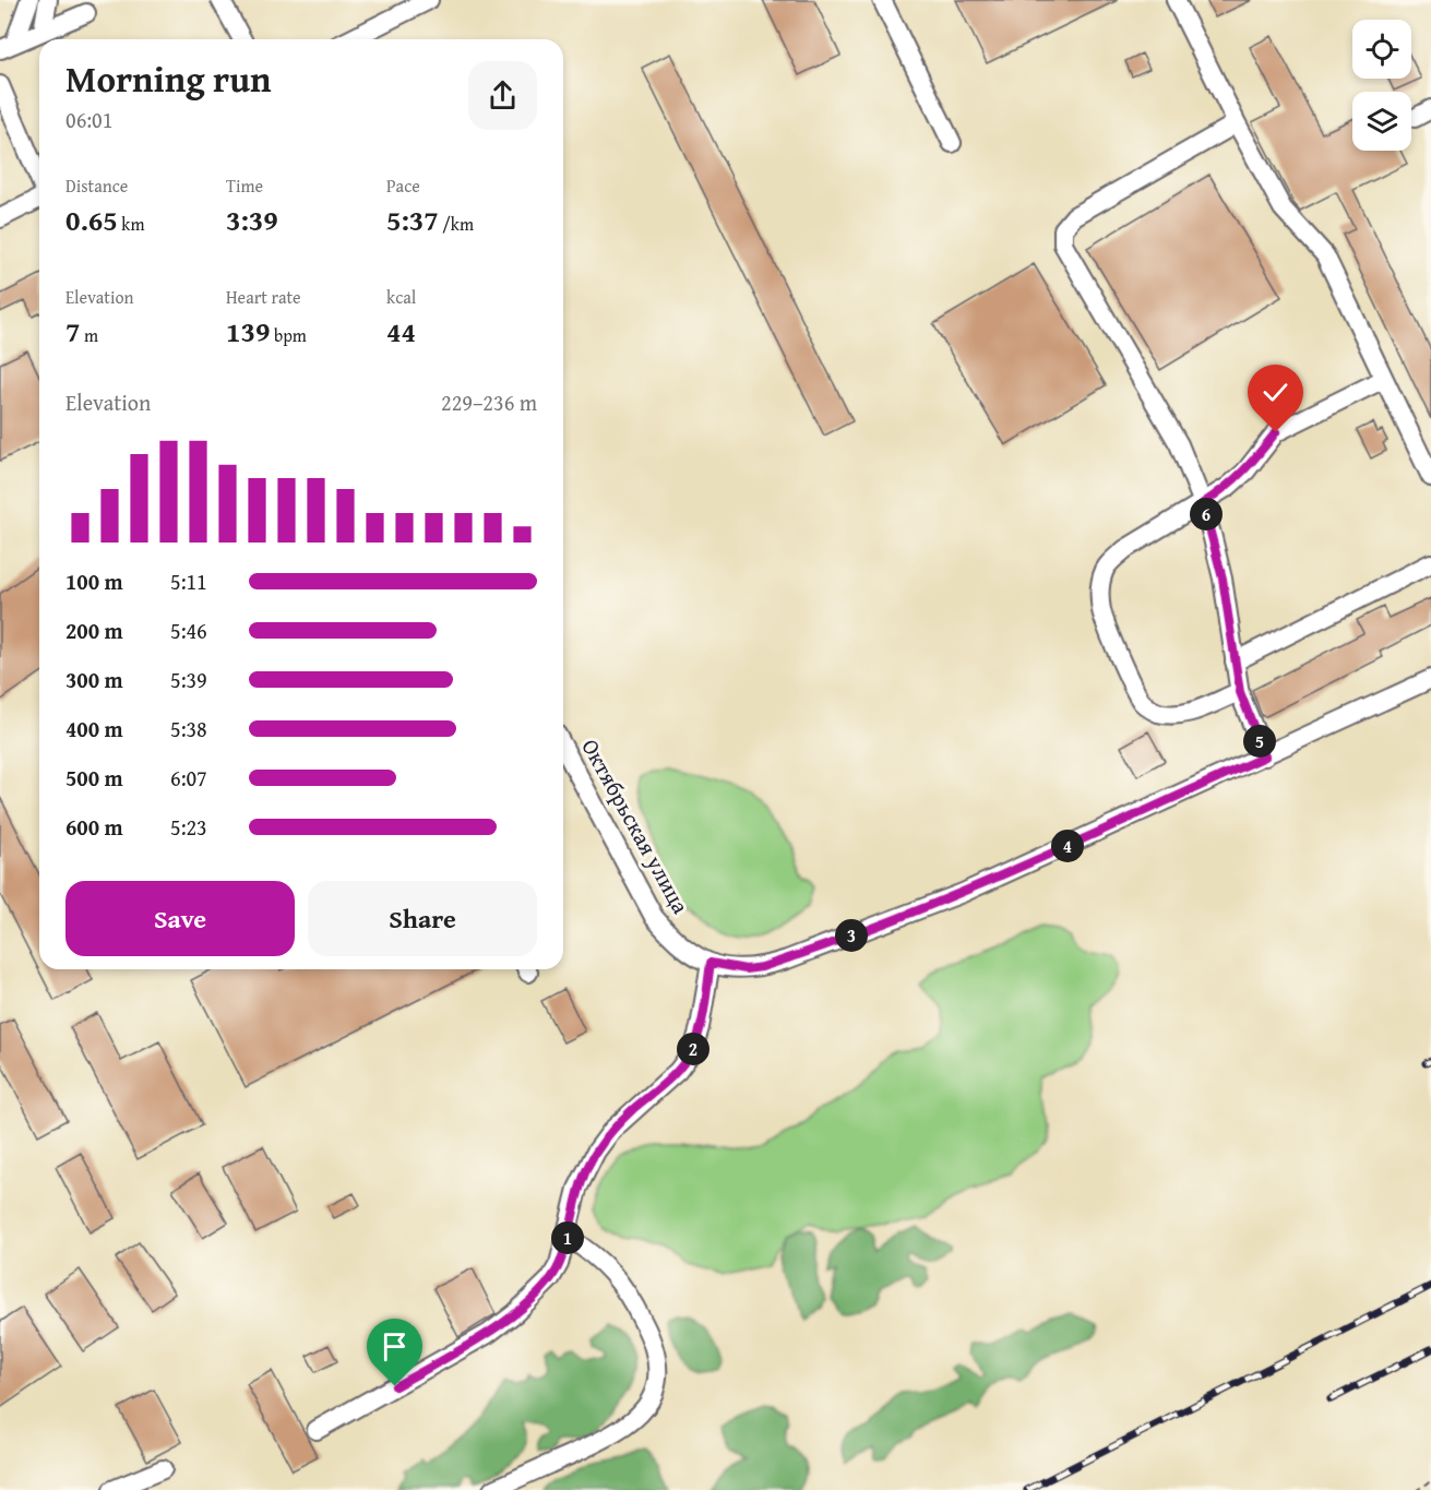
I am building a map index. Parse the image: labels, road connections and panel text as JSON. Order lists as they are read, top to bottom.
{
  "streets": {
    "street": ["Октябрьская улица"]
  },
  "page": {
    "heading": ["Morning run", "06:01"],
    "stats": [
      ["Distance", "0.65 km"],
      ["Time", "3:39"],
      ["Pace", "5:37 /km"],
      ["Elevation", "7 m"],
      ["Heart rate", "139 bpm"],
      ["kcal", "44"]
    ],
    "chart": ["Elevation", "229–236 m"],
    "pins": [
      "6",
      "5",
      "4",
      "3",
      "2",
      "1"
    ],
    "list": [
      {
        "name": "100 m",
        "note": "5:11"
      },
      {
        "name": "200 m",
        "note": "5:46"
      },
      {
        "name": "300 m",
        "note": "5:39"
      },
      {
        "name": "400 m",
        "note": "5:38"
      },
      {
        "name": "500 m",
        "note": "6:07"
      },
      {
        "name": "600 m",
        "note": "5:23"
      }
    ],
    "buttons": ["Save", "Share"]
  }
}
